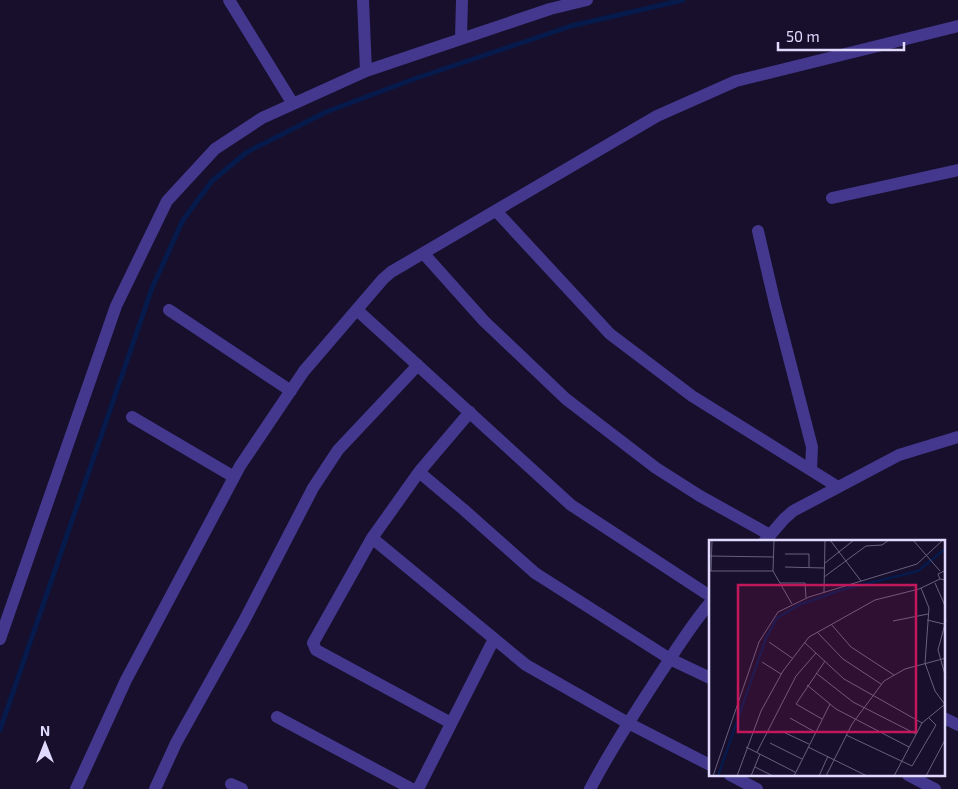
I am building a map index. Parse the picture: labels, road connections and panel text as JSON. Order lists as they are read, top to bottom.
{
  "scale_bar": "50 m",
  "north": "top"
}
